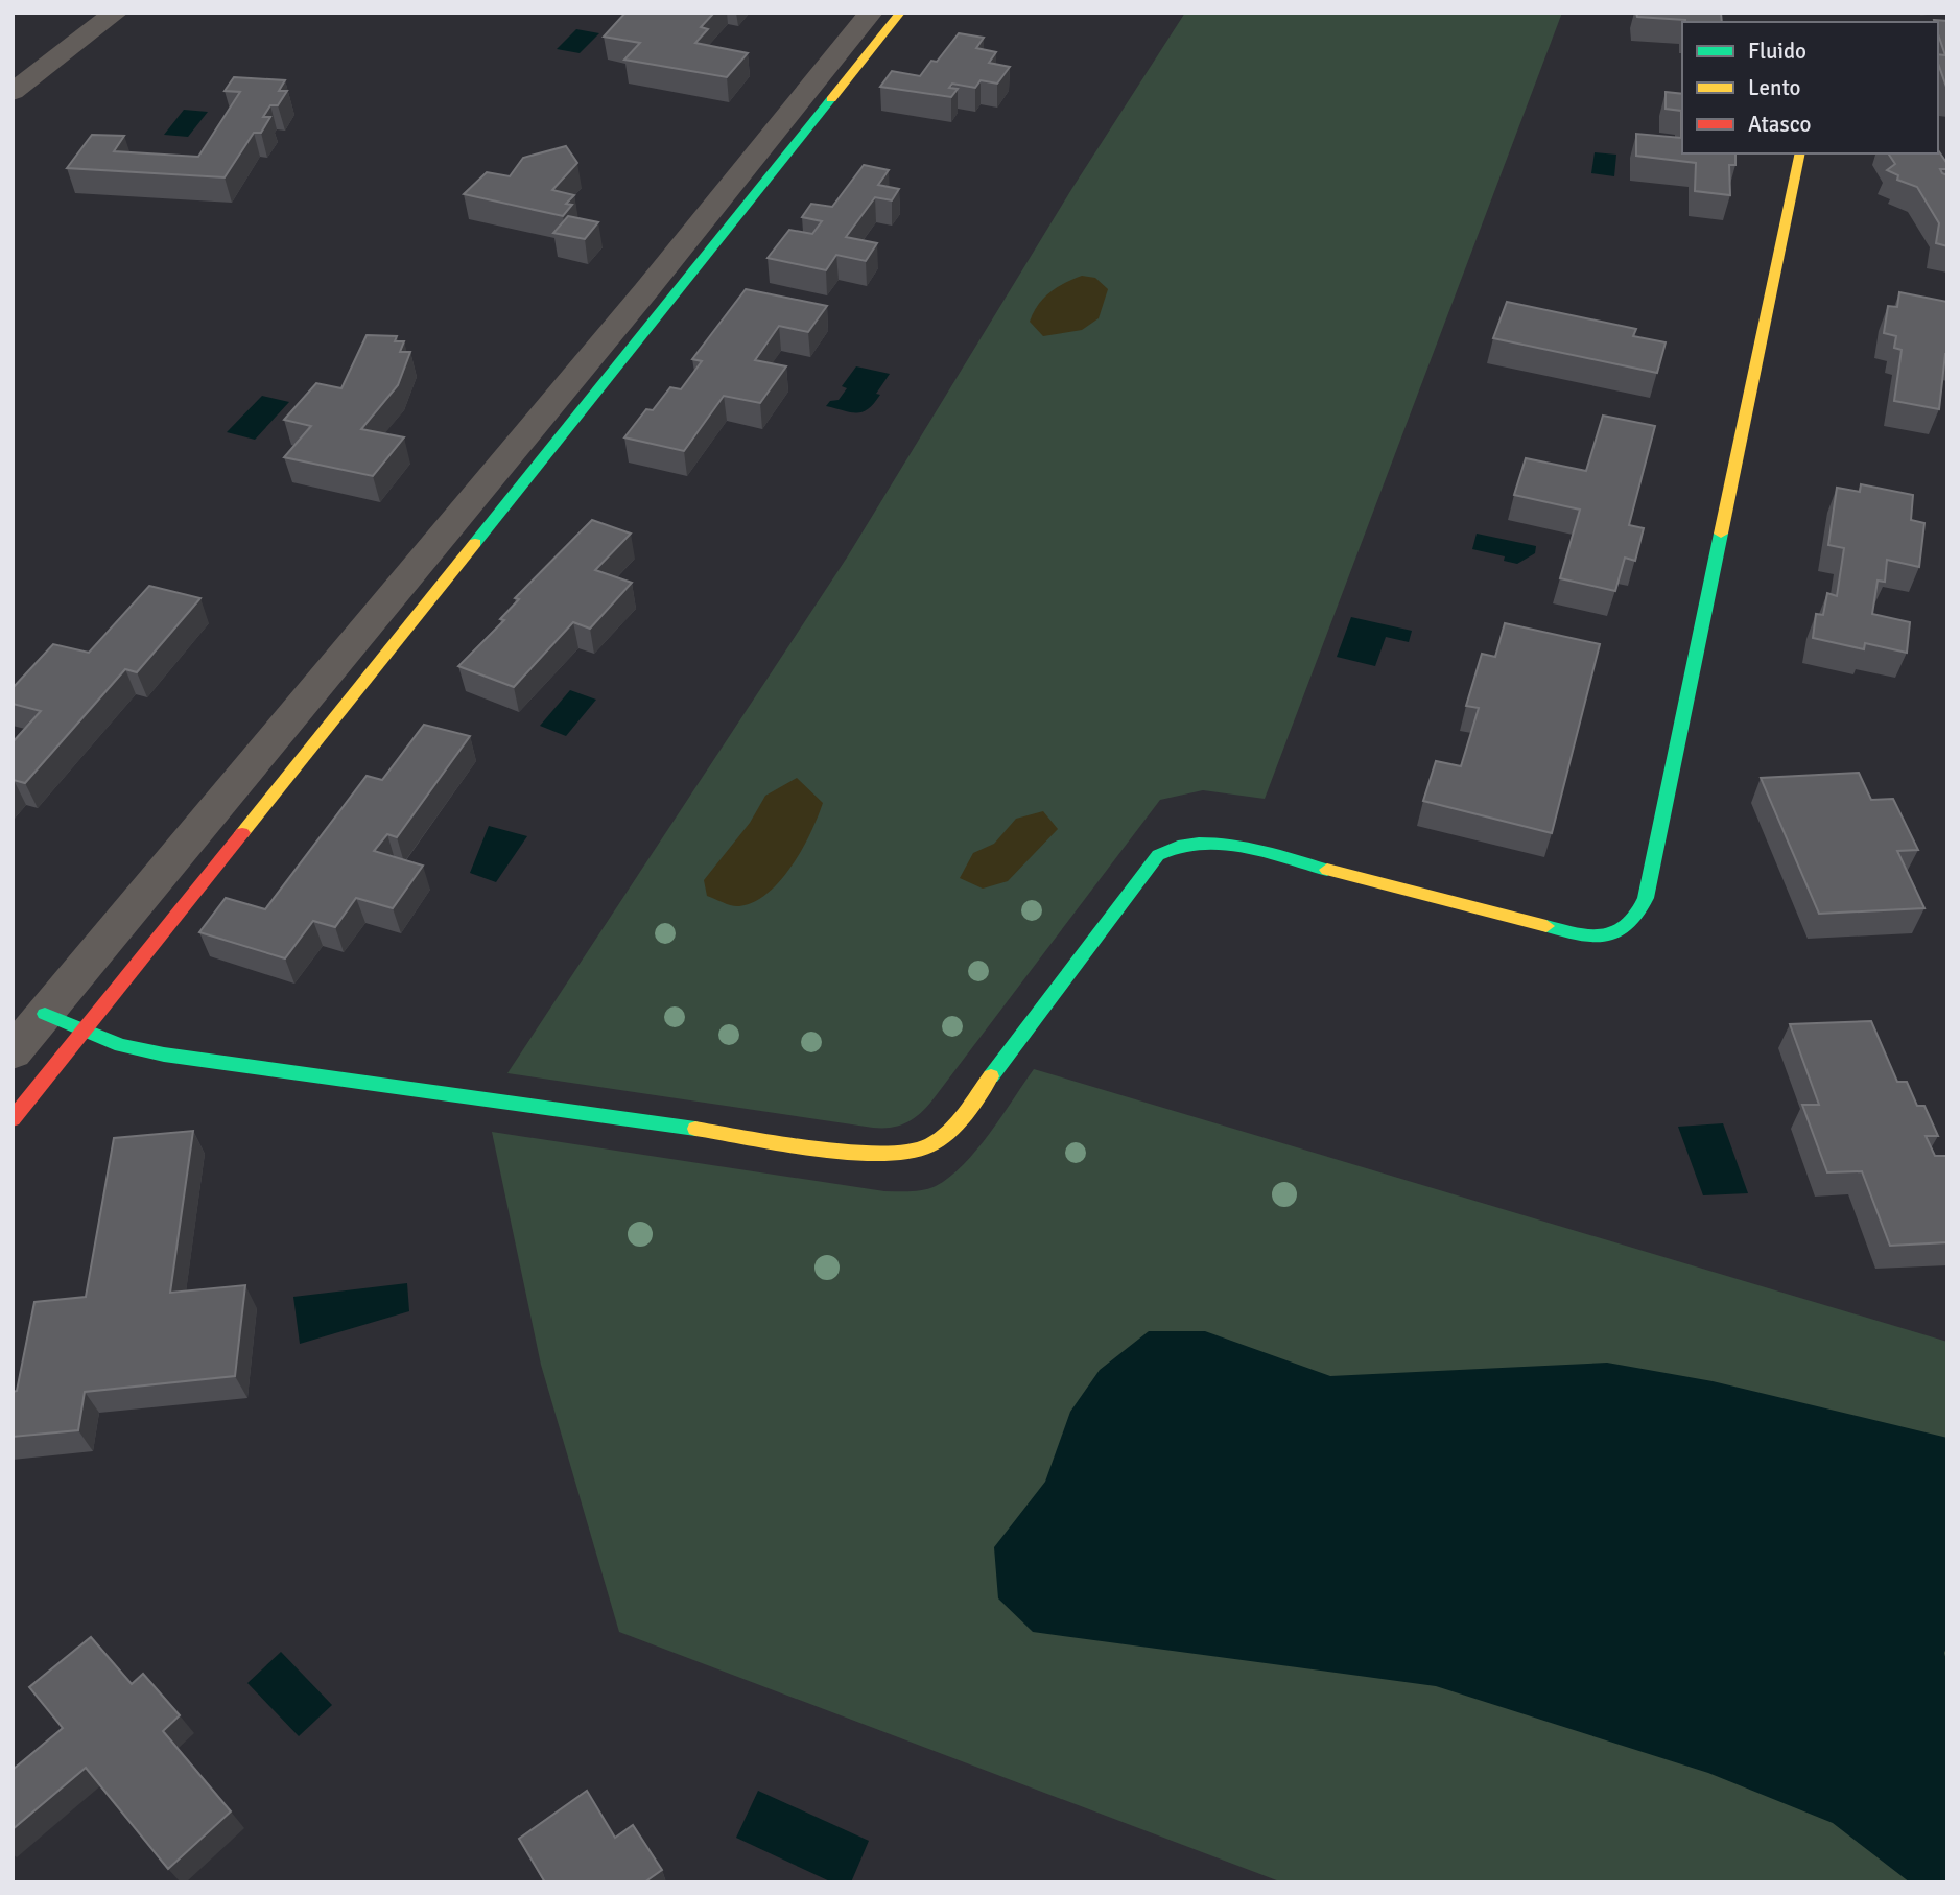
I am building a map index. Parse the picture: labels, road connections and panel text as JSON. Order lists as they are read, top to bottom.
{
  "legend": ["Fluido", "Lento", "Atasco"]
}
